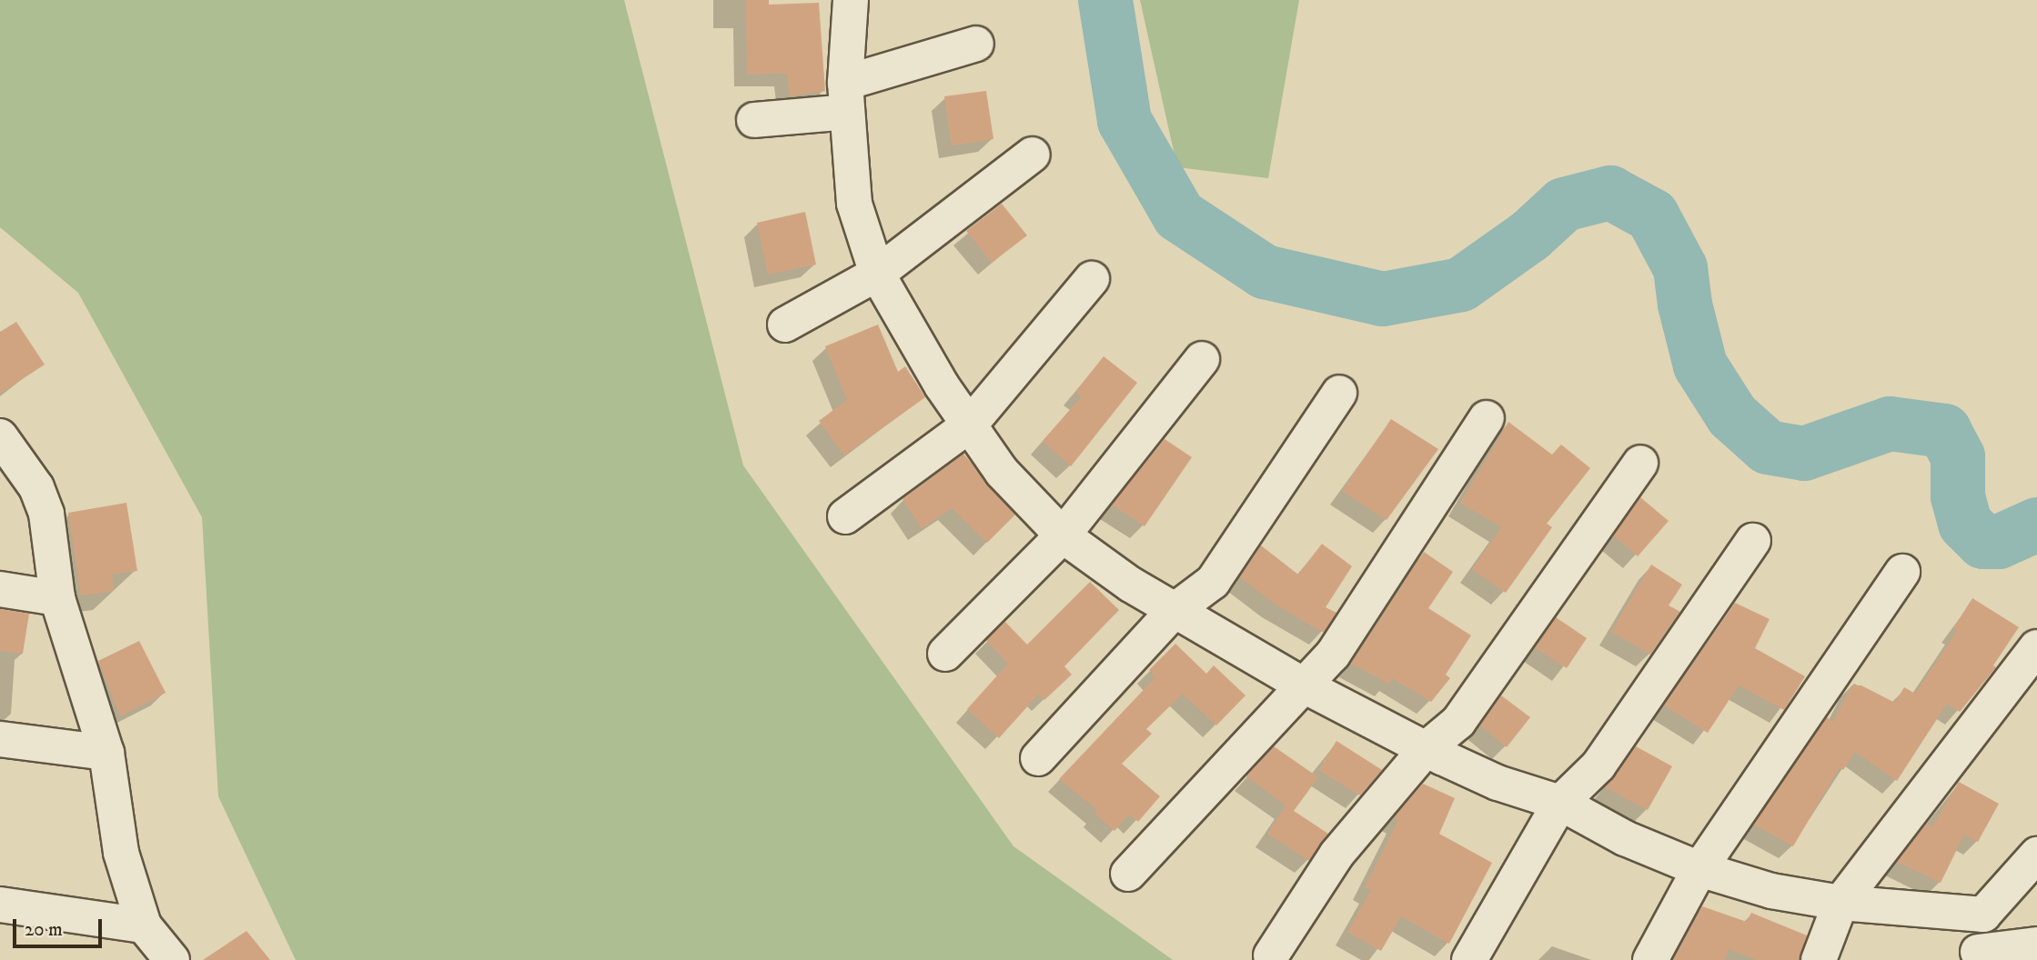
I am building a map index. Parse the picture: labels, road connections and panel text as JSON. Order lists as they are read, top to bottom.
{
  "scale_bar": "20 m"
}
